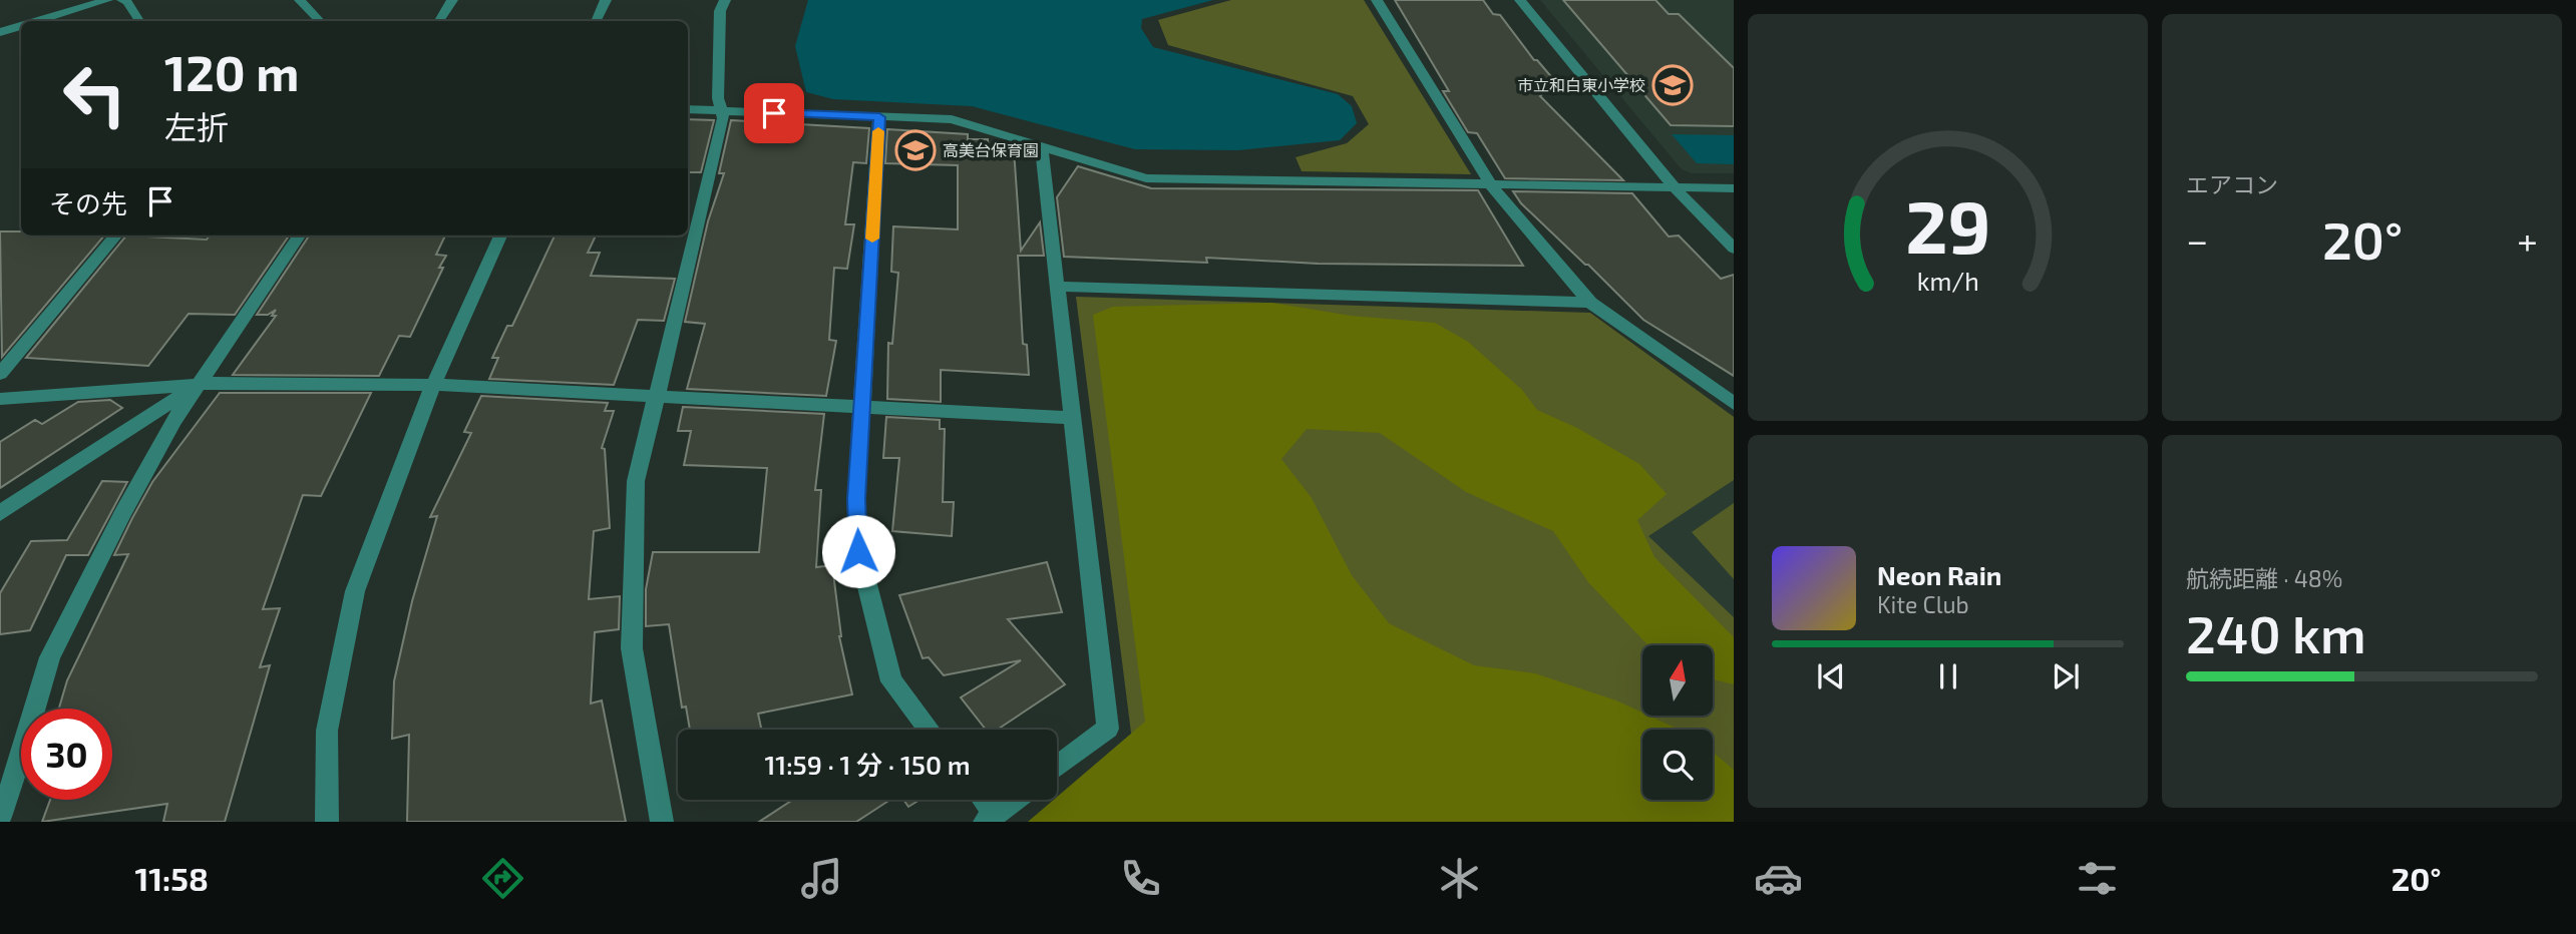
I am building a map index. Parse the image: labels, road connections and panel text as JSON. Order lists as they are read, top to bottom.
{
  "places": {
    "school or university": ["市立和白東小学校", "高美台保育園"]
  },
  "north": "top",
  "page": {
    "tile": [
      "エアコン",
      ["航続距離 · 48%", "240 km"]
    ],
    "turn": ["120 m", "左折"],
    "then": "その先",
    "heat": ["−", "20°", "+"],
    "song": ["Neon Rain", "Kite Club"],
    "limit": "30",
    "trip": "11:59 · 1 分 · 150 m",
    "tabs": ["11:58", "20°"],
    "gauge": ["29", "km/h"]
  }
}
